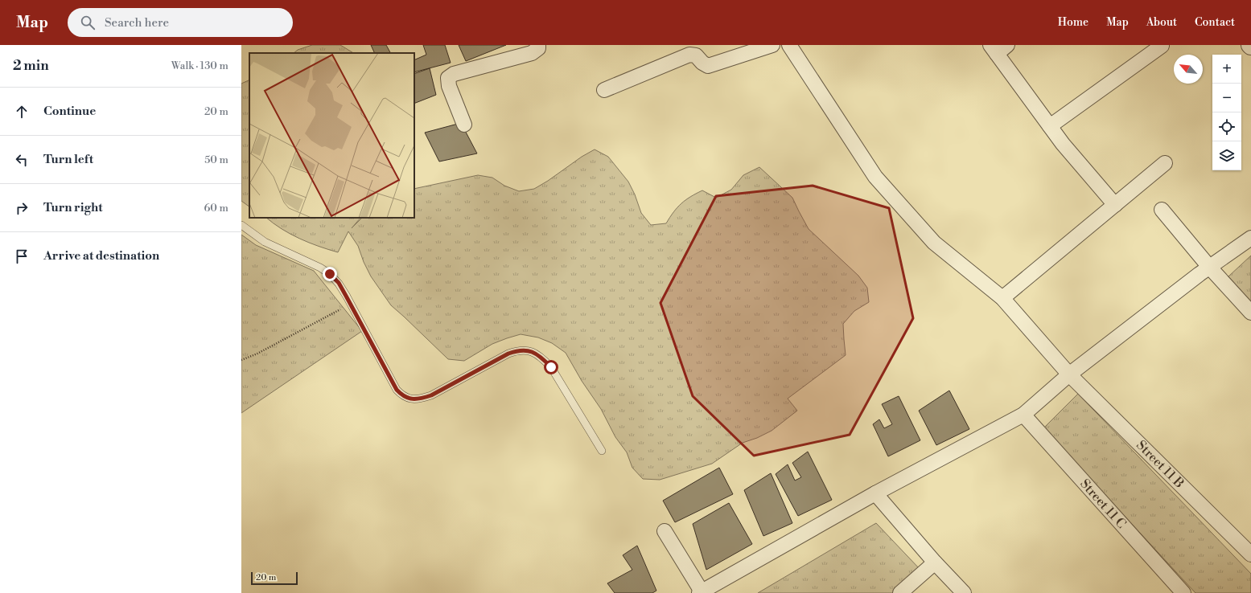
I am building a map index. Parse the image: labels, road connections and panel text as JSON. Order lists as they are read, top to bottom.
{
  "streets": {
    "street": ["Street 11 B", "Street 11 C"]
  },
  "scale_bar": "20 m",
  "north": "top left",
  "page": {
    "header": "Map",
    "search": "Search here",
    "nav": [
      "Home",
      "Map",
      "About",
      "Contact"
    ],
    "heading": ["2 min", "Walk · 130 m"],
    "map_buttons": ["+", "−"],
    "list": [
      ["Continue", "20 m"],
      ["Turn left", "50 m"],
      ["Turn right", "60 m"],
      "Arrive at destination"
    ],
    "scale": "20 m"
  }
}
